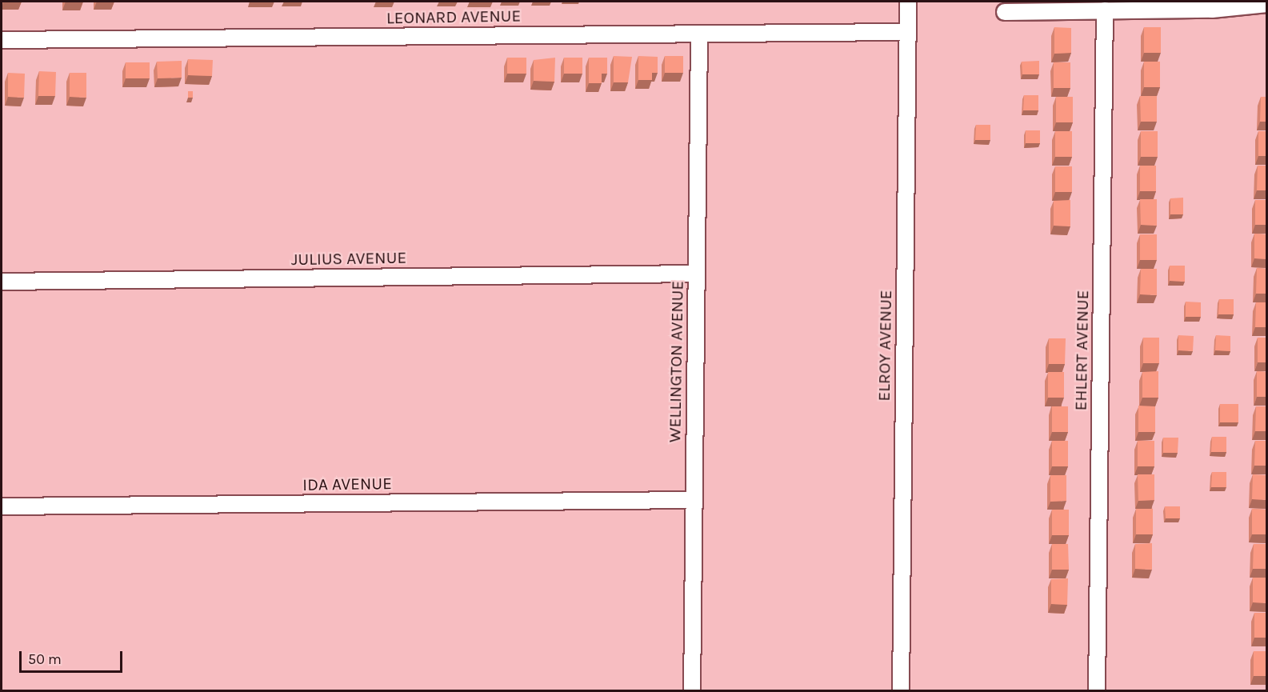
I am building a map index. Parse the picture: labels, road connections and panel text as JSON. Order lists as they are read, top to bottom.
{
  "streets": {
    "street": [
      "LEONARD AVENUE",
      "JULIUS AVENUE",
      "ELROY AVENUE",
      "EHLERT AVENUE",
      "WELLINGTON AVENUE",
      "IDA AVENUE"
    ]
  },
  "crossings": [
    ["LEONARD AVENUE", "ELROY AVENUE"],
    ["LEONARD AVENUE", "WELLINGTON AVENUE"],
    ["JULIUS AVENUE", "WELLINGTON AVENUE"],
    ["WELLINGTON AVENUE", "IDA AVENUE"]
  ],
  "scale_bar": "50 m"
}
